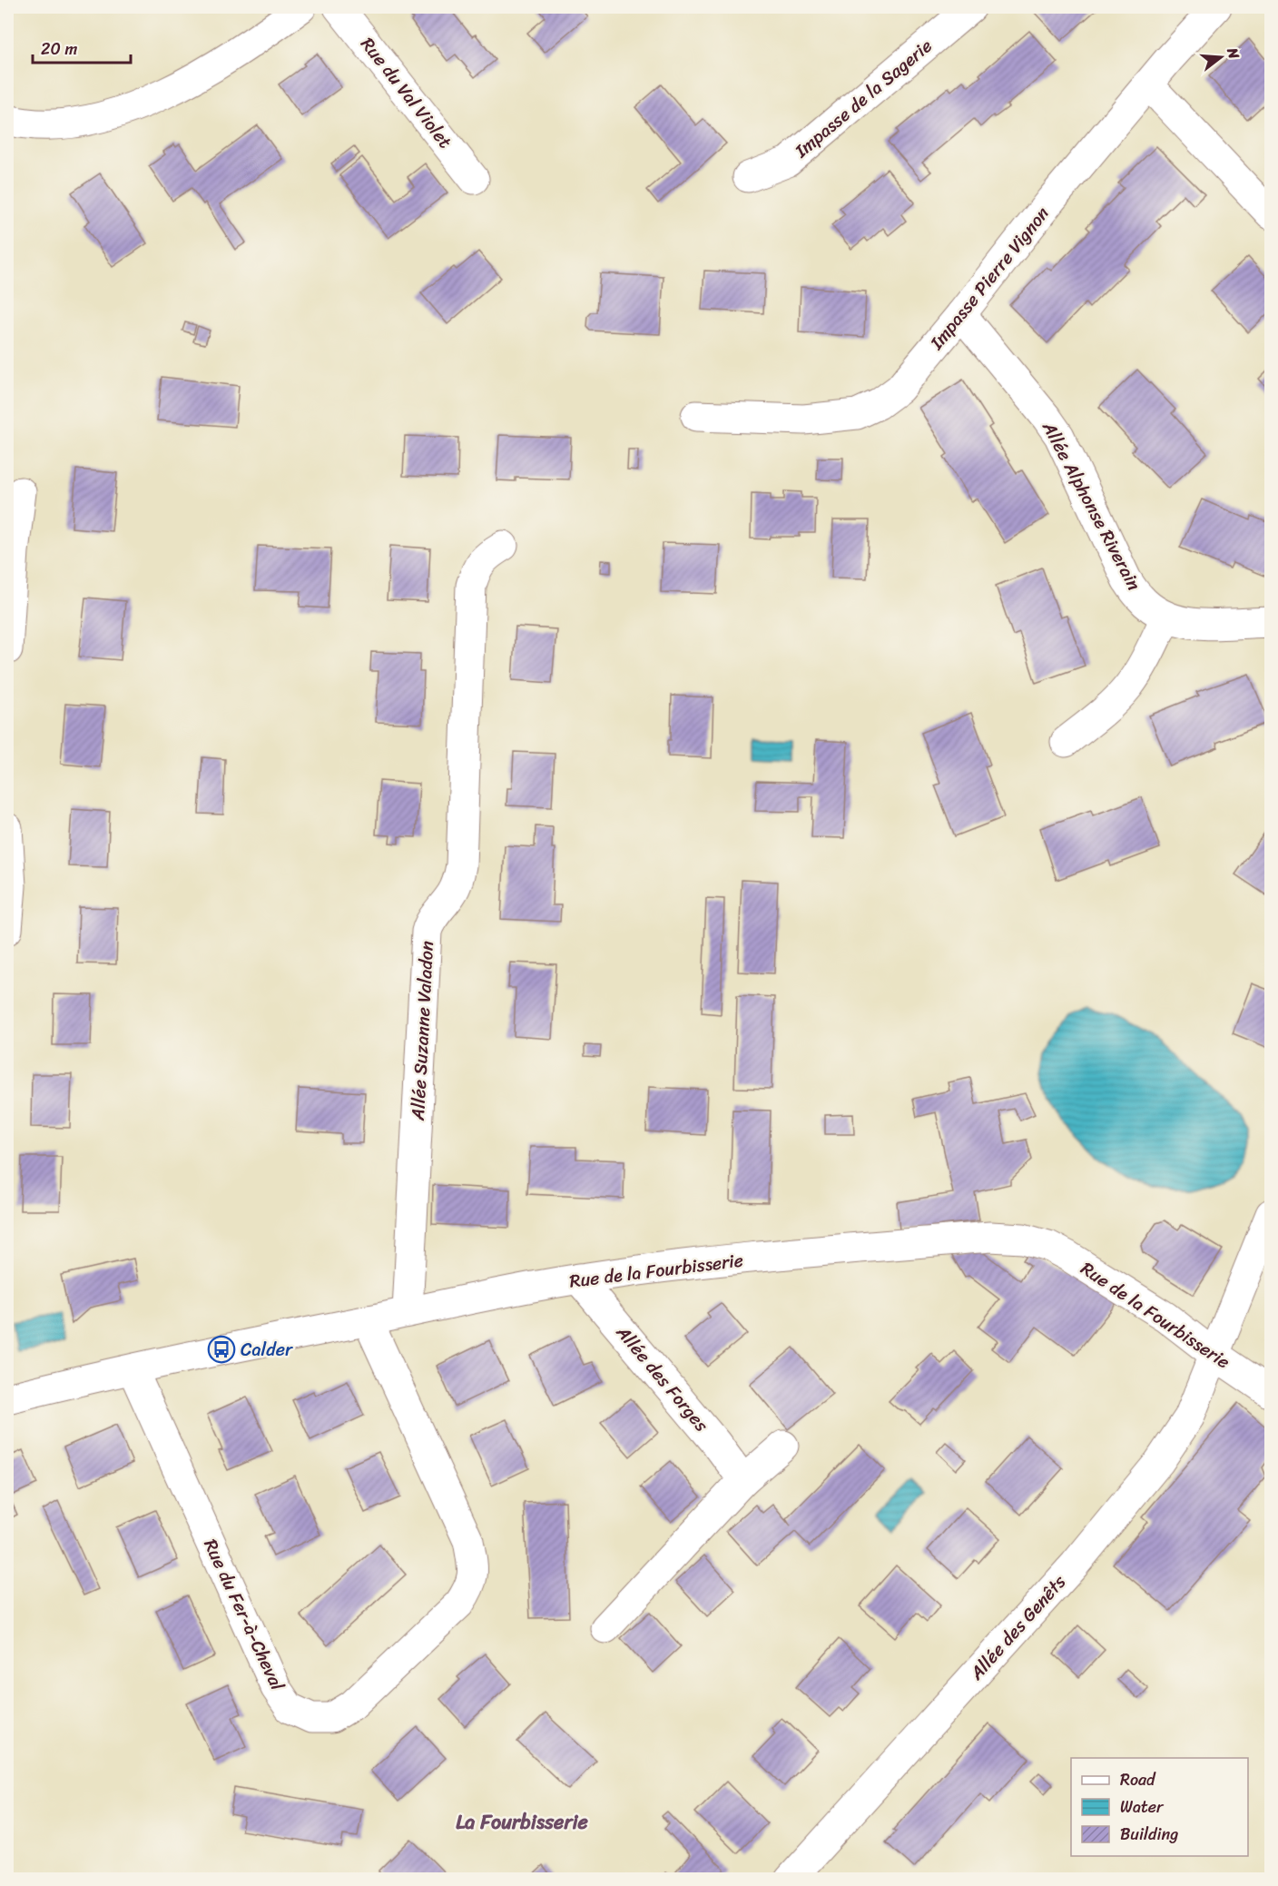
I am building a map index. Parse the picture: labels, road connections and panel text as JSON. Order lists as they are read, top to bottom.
{
  "streets": {
    "street": [
      "Rue du Val Violet",
      "Impasse de la Sagerie",
      "Impasse Pierre Vignon",
      "Allée Alphonse Riverain",
      "Allée Suzanne Valadon",
      "Rue de la Fourbisserie",
      "Allée des Forges",
      "Rue du Fer-à-Cheval",
      "Allée des Genêts"
    ]
  },
  "crossings": [
    ["Impasse Pierre Vignon", "Allée Alphonse Riverain"],
    ["Allée Suzanne Valadon", "Rue de la Fourbisserie"],
    ["Rue de la Fourbisserie", "Allée des Forges"],
    ["Rue de la Fourbisserie", "Rue du Fer-à-Cheval"],
    ["Rue de la Fourbisserie", "Allée des Genêts"]
  ],
  "districts": ["La Fourbisserie"],
  "places": {
    "bus stop": ["Calder"]
  },
  "legend": ["Road", "Water", "Building"],
  "scale_bar": "20 m",
  "north": "right"
}
